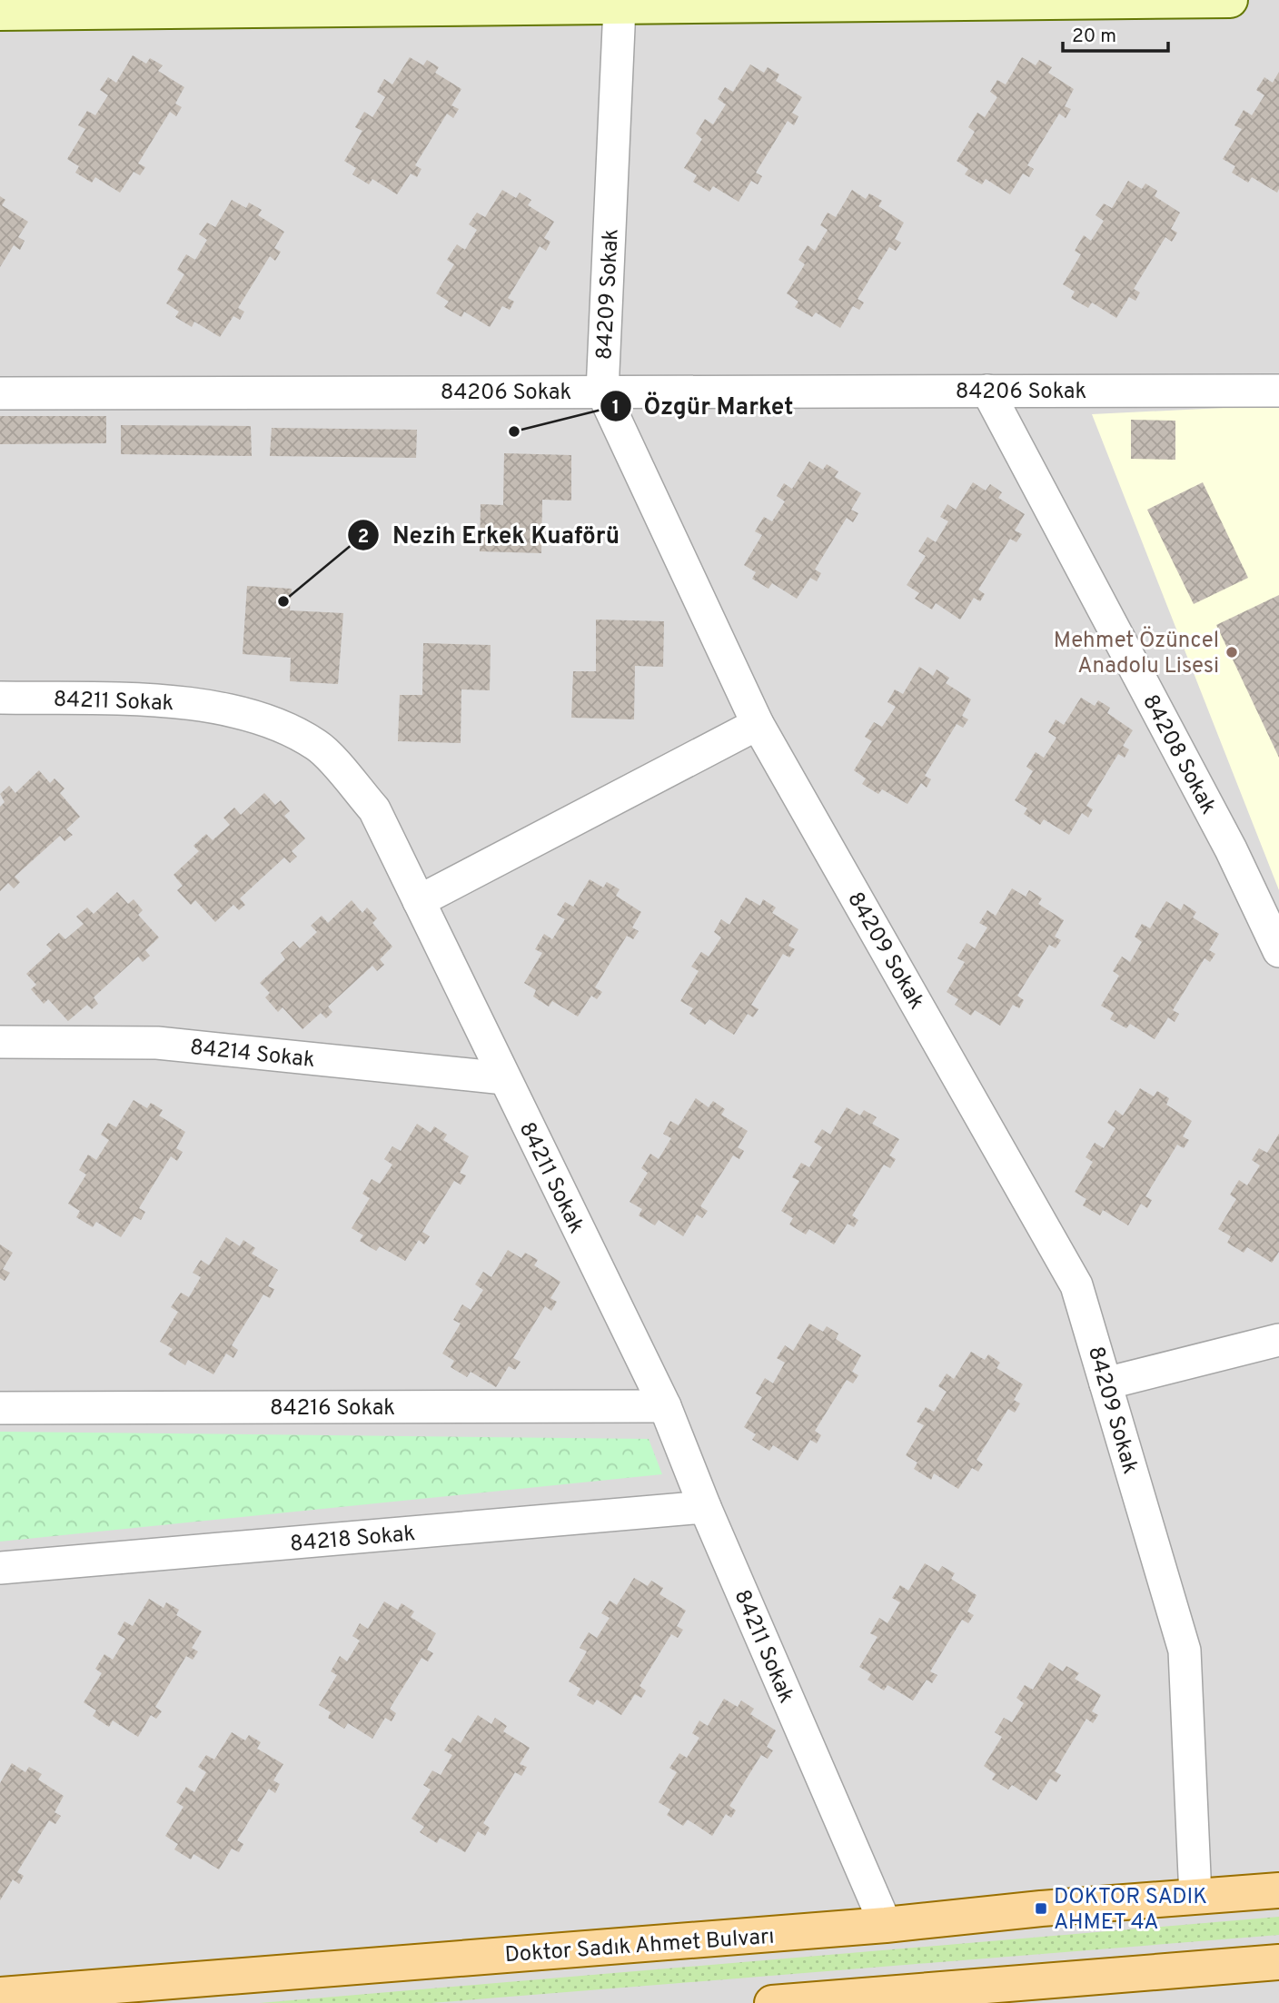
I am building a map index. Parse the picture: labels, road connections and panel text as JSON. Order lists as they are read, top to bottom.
{
  "streets": {
    "main road": ["Doktor Sadık Ahmet Bulvarı"],
    "street": [
      "84209 Sokak",
      "84206 Sokak",
      "84211 Sokak",
      "84208 Sokak",
      "84214 Sokak",
      "84216 Sokak",
      "84218 Sokak"
    ]
  },
  "crossings": [
    ["84209 Sokak", "84206 Sokak"],
    ["84209 Sokak", "Doktor Sadık Ahmet Bulvarı"],
    ["84206 Sokak", "84208 Sokak"],
    ["84211 Sokak", "84214 Sokak"],
    ["84211 Sokak", "84216 Sokak"],
    ["84211 Sokak", "84218 Sokak"],
    ["84211 Sokak", "Doktor Sadık Ahmet Bulvarı"]
  ],
  "places": {
    "other": ["Özgür Market", "Nezih Erkek Kuaförü", "Mehmet Özüncel Anadolu Lisesi"],
    "transit": ["DOKTOR SADIK AHMET 4A"]
  },
  "scale_bar": "20 m"
}
